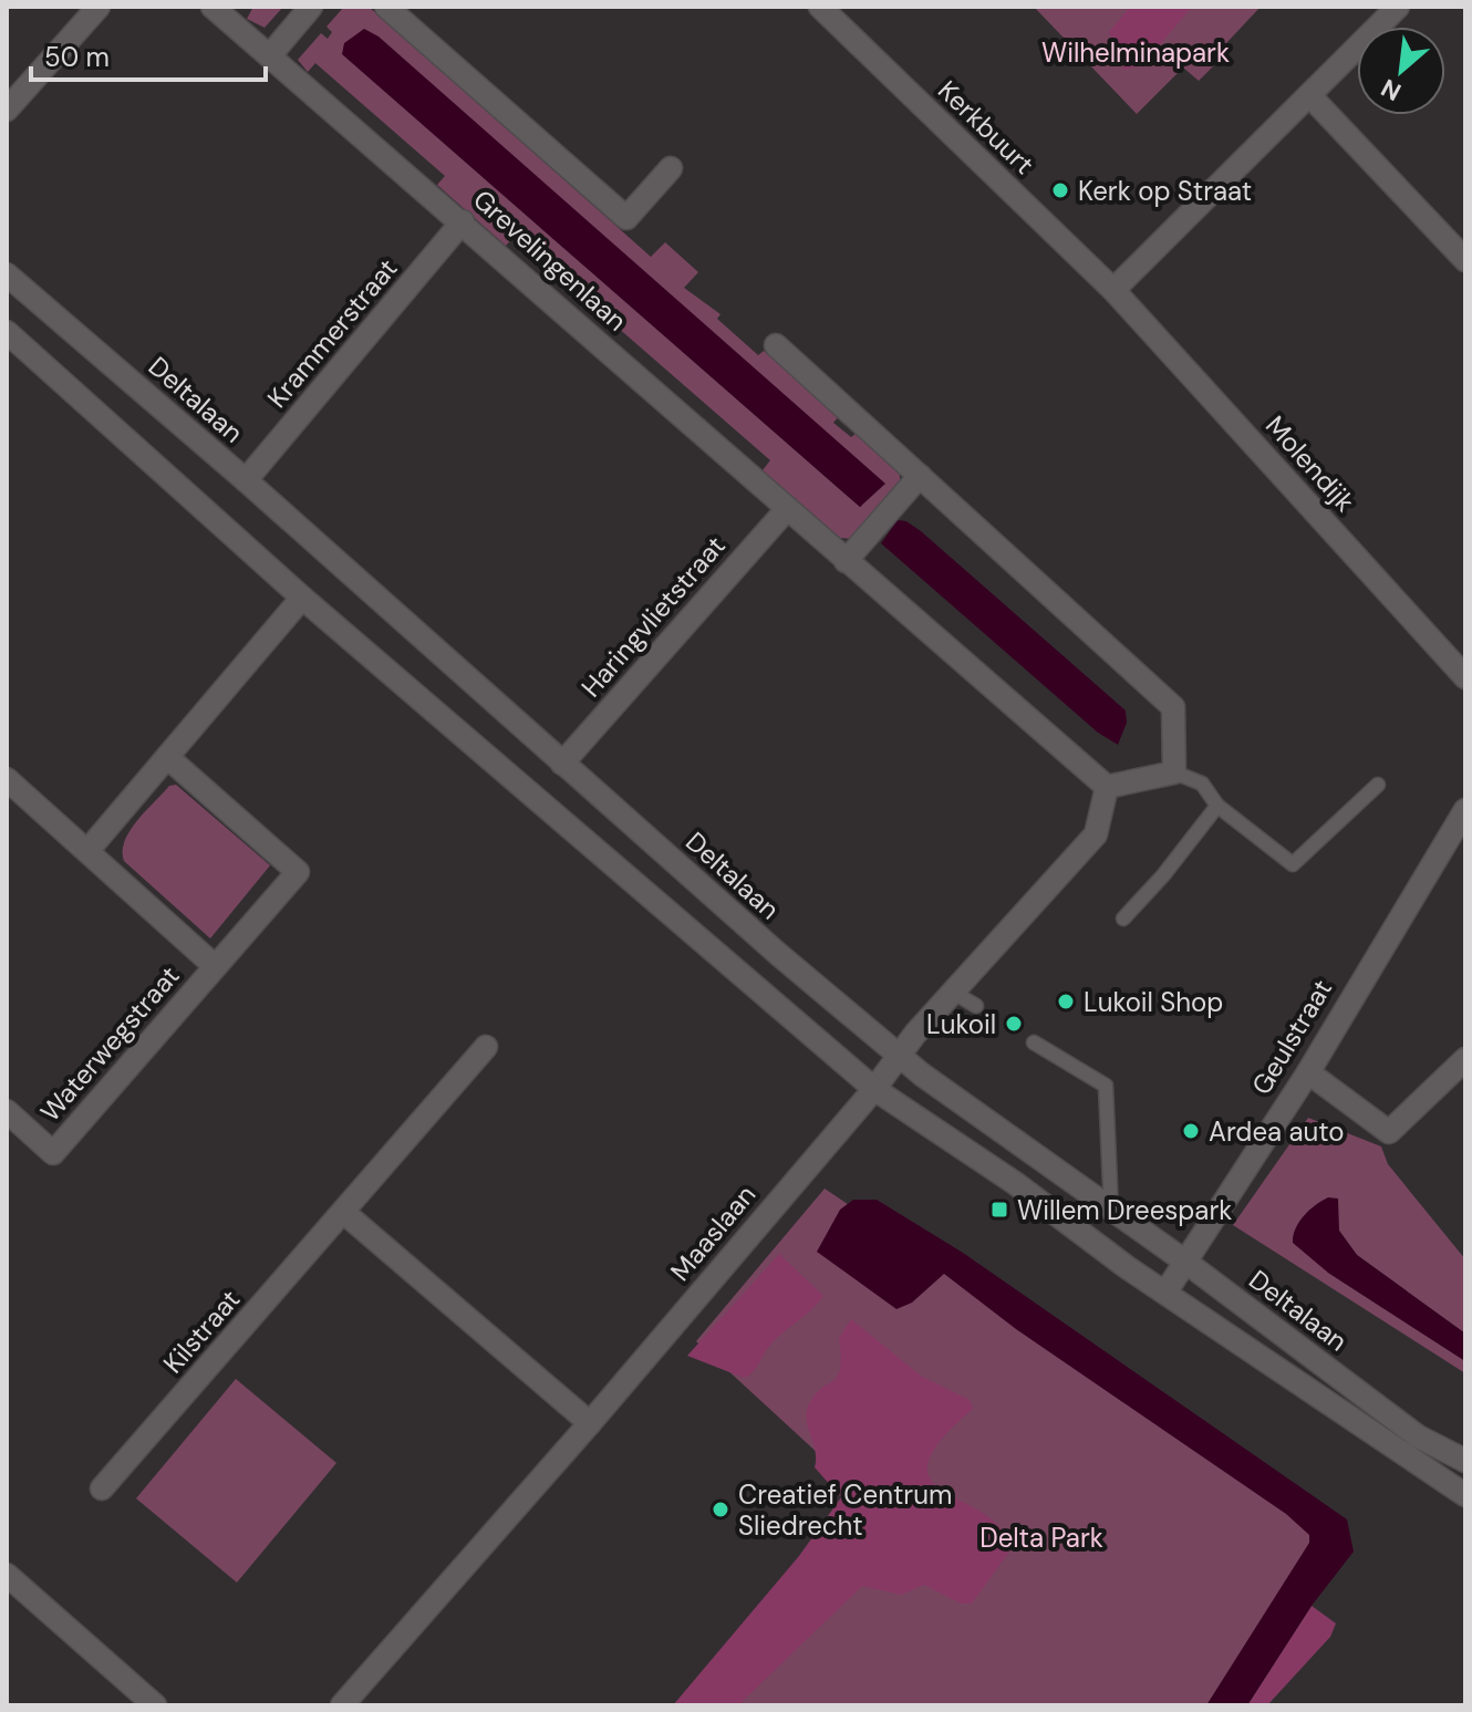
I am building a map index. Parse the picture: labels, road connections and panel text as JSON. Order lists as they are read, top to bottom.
{
  "streets": {
    "street": [
      "Kerkbuurt",
      "Grevelingenlaan",
      "Krammerstraat",
      "Deltalaan",
      "Molendijk",
      "Haringvlietstraat",
      "Geulstraat",
      "Waterwegstraat",
      "Maaslaan",
      "Kilstraat"
    ]
  },
  "crossings": [
    ["Kerkbuurt", "Molendijk"],
    ["Grevelingenlaan", "Krammerstraat"],
    ["Grevelingenlaan", "Haringvlietstraat"],
    ["Grevelingenlaan", "Maaslaan"],
    ["Krammerstraat", "Deltalaan"],
    ["Deltalaan", "Haringvlietstraat"],
    ["Deltalaan", "Geulstraat"],
    ["Deltalaan", "Maaslaan"]
  ],
  "parks": ["Wilhelminapark", "Delta Park"],
  "places": {
    "other": [
      "Kerk op Straat",
      "Lukoil Shop",
      "Lukoil",
      "Ardea auto",
      "Creatief Centrum Sliedrecht"
    ],
    "transit": ["Willem Dreespark"]
  },
  "scale_bar": "50 m",
  "north": "bottom left"
}
